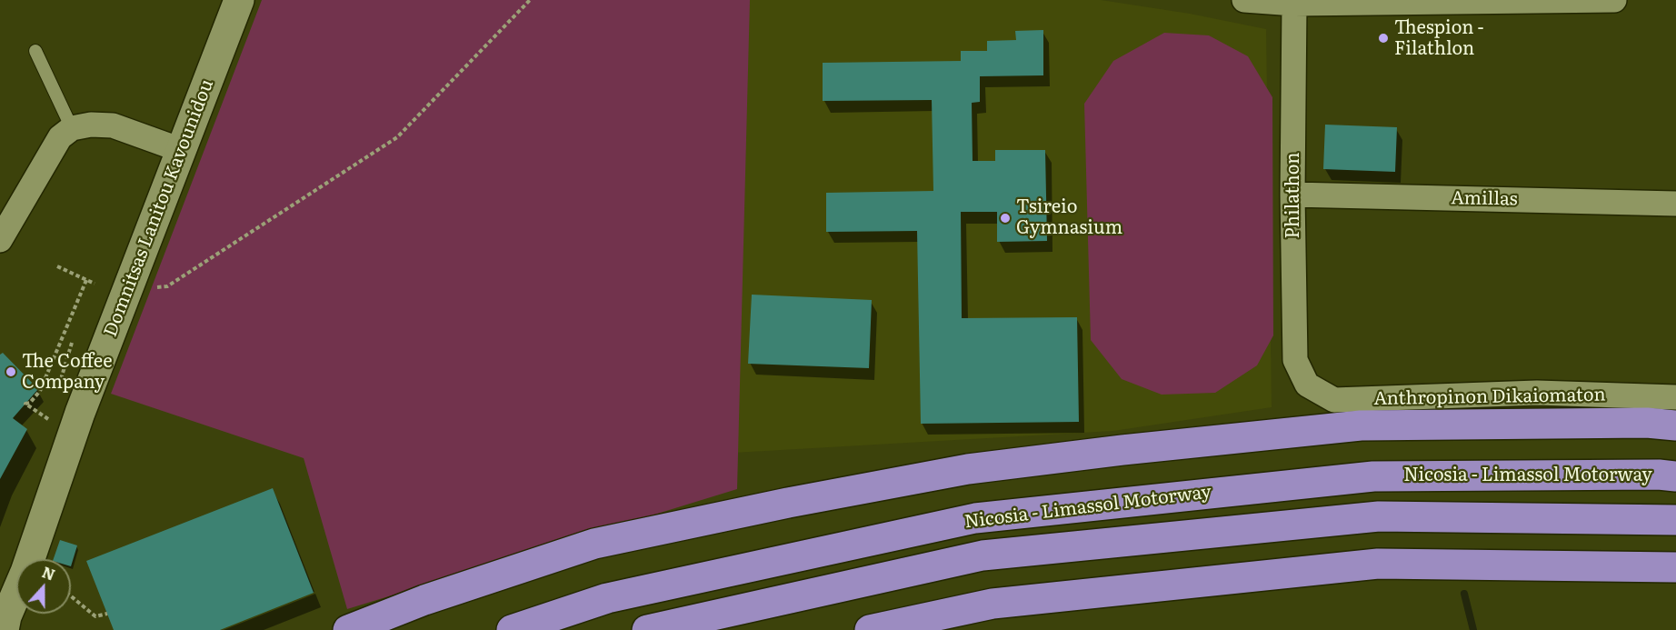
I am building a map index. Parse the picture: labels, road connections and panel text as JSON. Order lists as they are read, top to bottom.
{
  "streets": {
    "highway": ["Nicosia - Limassol Motorway"],
    "street": [
      "Philathon",
      "Amillas",
      "Domnitsas Lanitou Kavounidou",
      "Anthropinon Dikaiomaton"
    ]
  },
  "crossings": [
    ["Philathon", "Amillas"],
    ["Philathon", "Anthropinon Dikaiomaton"]
  ],
  "places": ["Thespion - Filathlon", "Tsireio Gymnasium", "The Coffee Company"],
  "north": "top"
}
